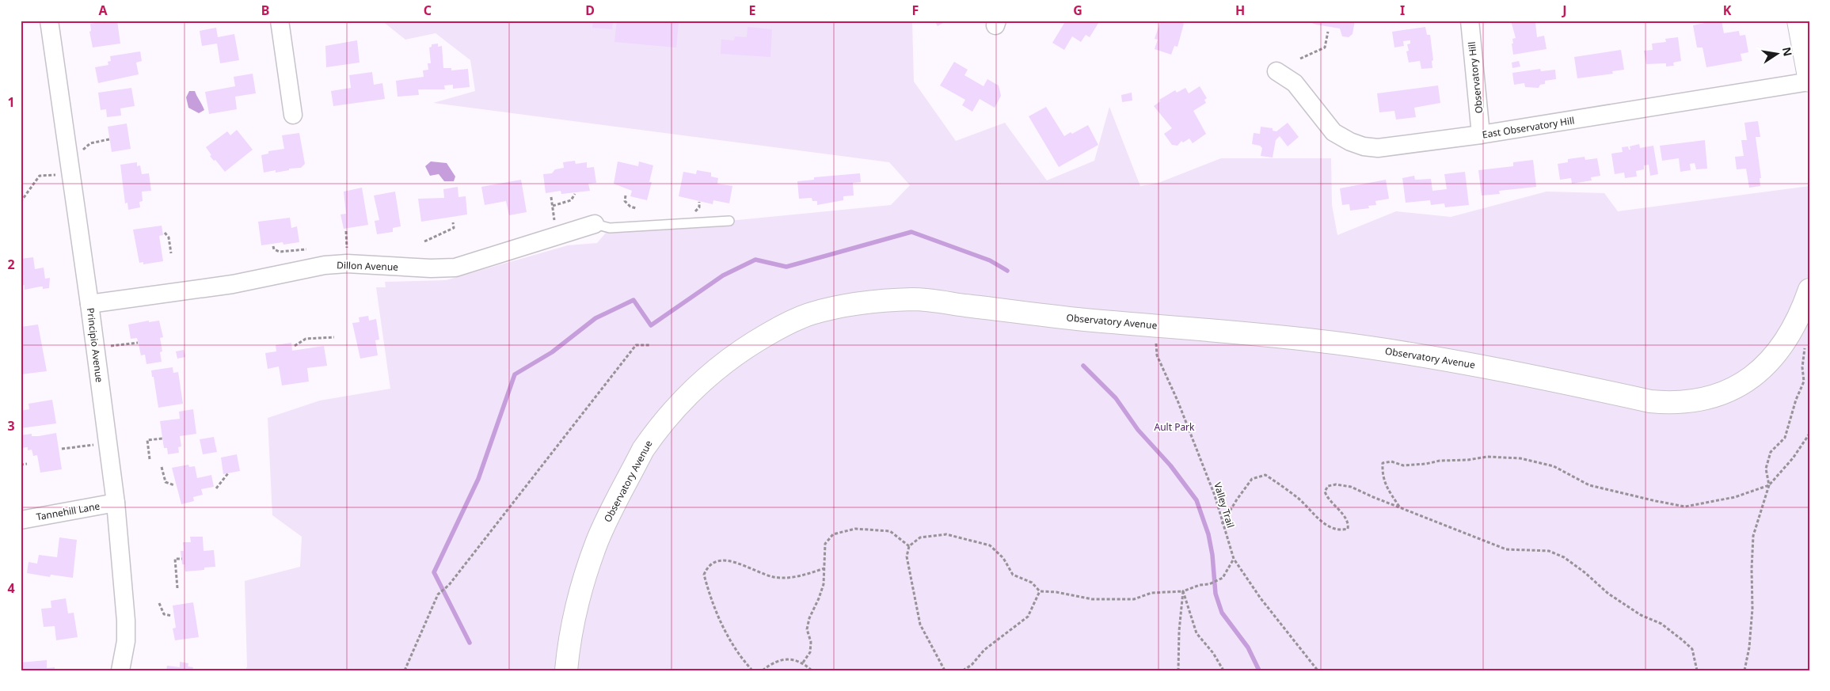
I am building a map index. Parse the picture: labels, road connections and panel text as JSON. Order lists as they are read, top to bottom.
{
  "streets": {
    "street": [
      "Observatory Hill",
      "East Observatory Hill",
      "Dillon Avenue",
      "Observatory Avenue",
      "Principio Avenue",
      "Tannehill Lane"
    ],
    "path": ["Valley Trail"]
  },
  "crossings": [
    ["Observatory Hill", "East Observatory Hill"],
    ["Dillon Avenue", "Principio Avenue"],
    ["Observatory Avenue", "Valley Trail"],
    ["Principio Avenue", "Tannehill Lane"]
  ],
  "parks": ["Ault Park"],
  "north": "right",
  "grid": {
    "columns": [
      "A",
      "B",
      "C",
      "D",
      "E",
      "F",
      "G",
      "H",
      "I",
      "J",
      "K"
    ],
    "rows": [
      "1",
      "2",
      "3",
      "4"
    ]
  }
}
